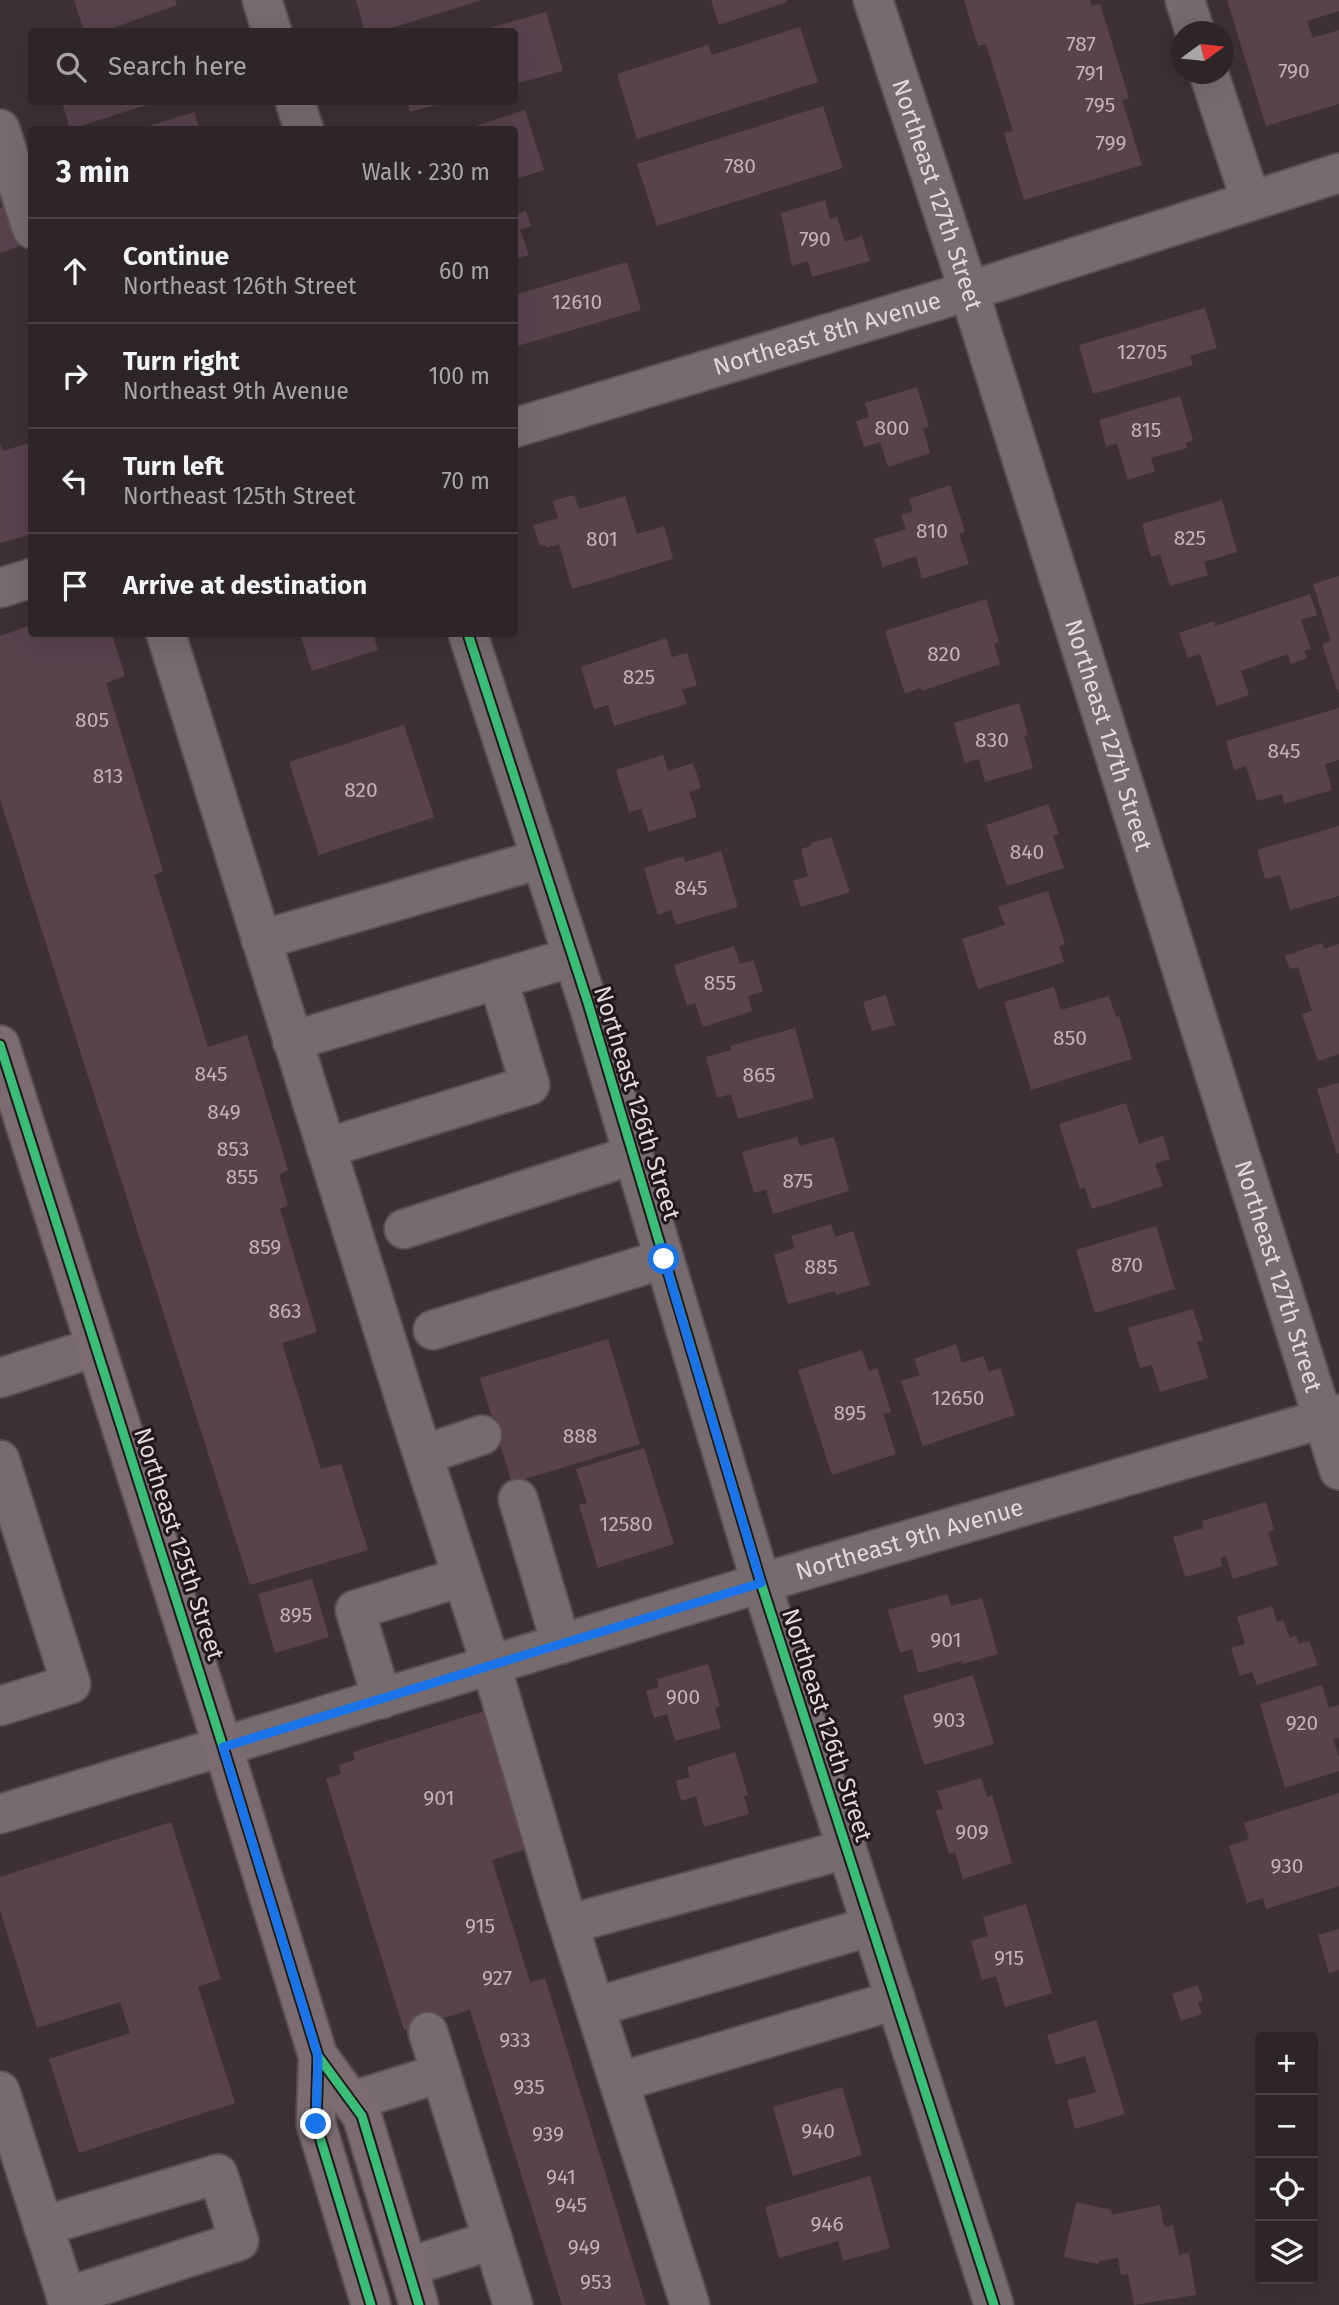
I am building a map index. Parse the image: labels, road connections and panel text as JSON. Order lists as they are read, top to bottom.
{
  "streets": {
    "main road": ["Northeast 125th Street"],
    "street": [
      "Northeast 127th Street",
      "Northeast 8th Avenue",
      "Northeast 126th Street",
      "Northeast 9th Avenue"
    ]
  },
  "crossings": [
    ["Northeast 127th Street", "Northeast 8th Avenue"],
    ["Northeast 127th Street", "Northeast 9th Avenue"],
    ["Northeast 126th Street", "Northeast 9th Avenue"],
    ["Northeast 9th Avenue", "Northeast 125th Street"]
  ],
  "house_numbers": [
    "787",
    "790",
    "791",
    "795",
    "799",
    "780",
    "790",
    "12610",
    "12705",
    "800",
    "815",
    "810",
    "825",
    "801",
    "820",
    "825",
    "805",
    "830",
    "845",
    "813",
    "820",
    "840",
    "845",
    "855",
    "850",
    "845",
    "865",
    "849",
    "853",
    "855",
    "875",
    "859",
    "870",
    "885",
    "863",
    "12650",
    "895",
    "888",
    "12580",
    "895",
    "901",
    "900",
    "903",
    "920",
    "901",
    "909",
    "930",
    "915",
    "915",
    "927",
    "933",
    "935",
    "940",
    "939",
    "941",
    "945",
    "946",
    "949",
    "953"
  ],
  "north": "right",
  "page": {
    "search": "Search here",
    "heading": ["3 min", "Walk · 230 m"],
    "list": [
      ["Continue", "Northeast 126th Street", "60 m"],
      ["Turn right", "Northeast 9th Avenue", "100 m"],
      ["Turn left", "Northeast 125th Street", "70 m"],
      "Arrive at destination"
    ],
    "map_buttons": ["+", "−"]
  }
}
